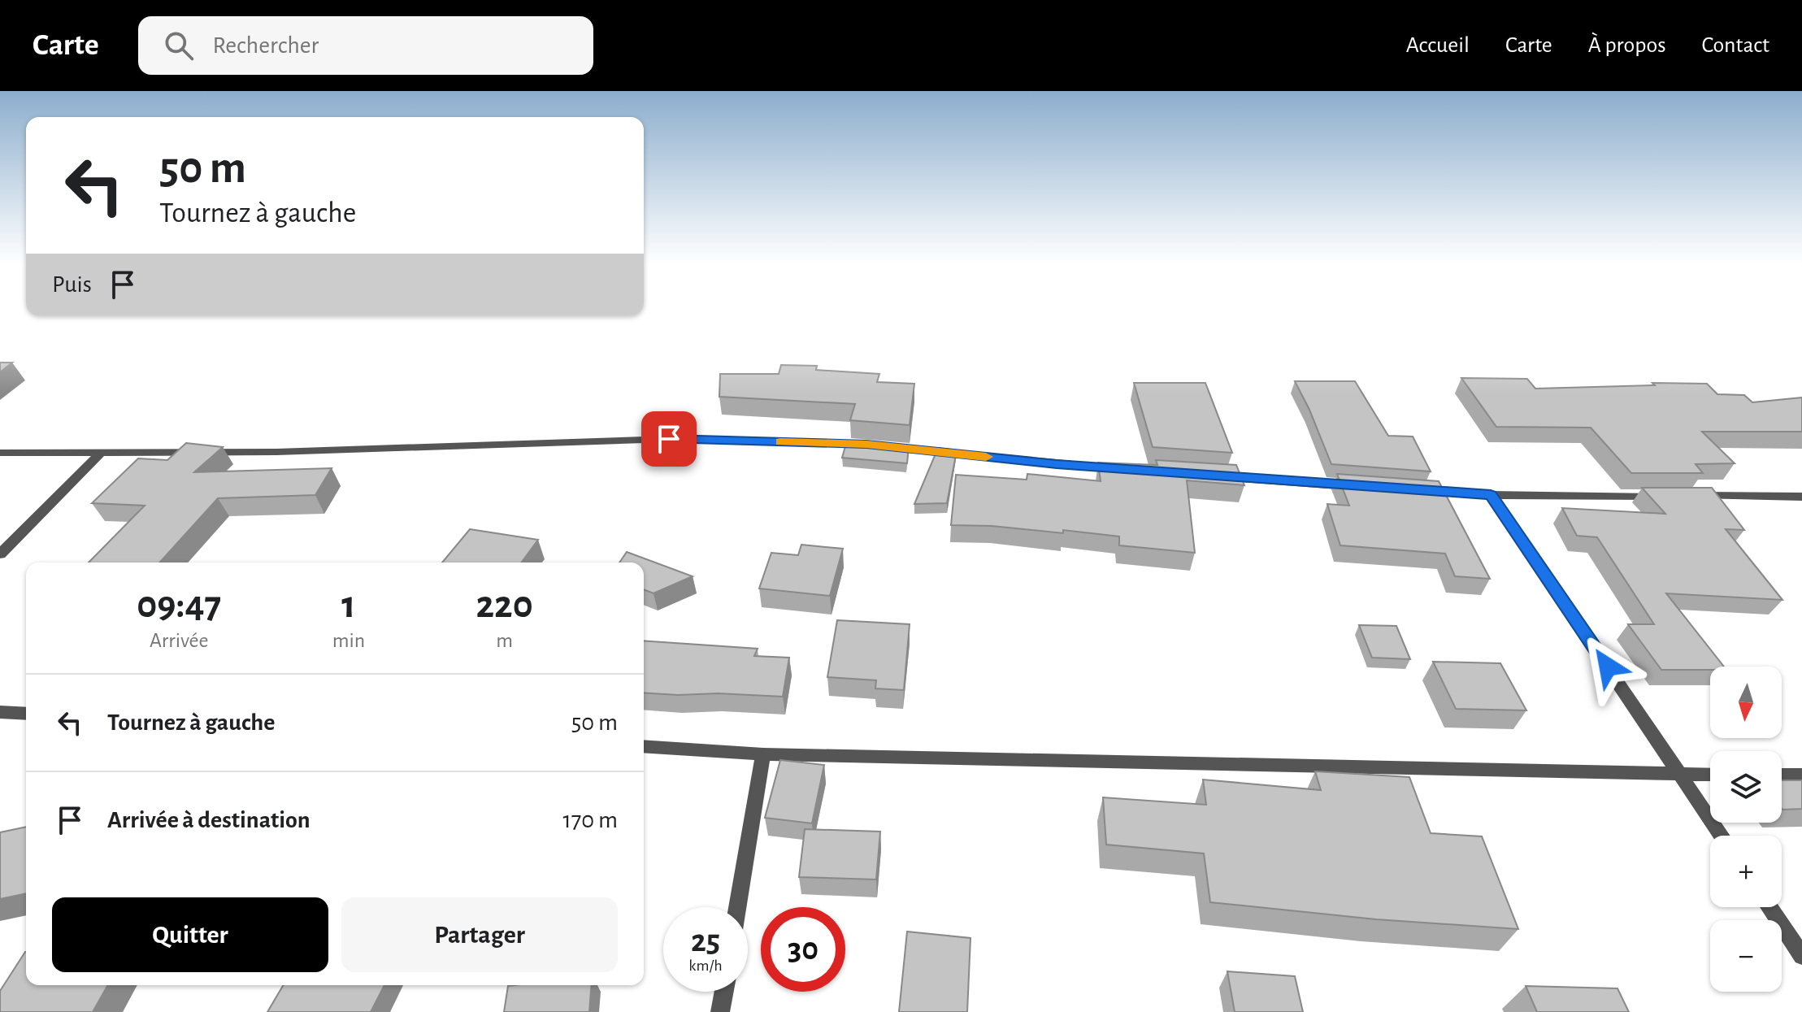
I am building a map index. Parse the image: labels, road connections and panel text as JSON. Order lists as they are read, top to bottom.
{
  "north": "bottom",
  "page": {
    "header": "Carte",
    "search": "Rechercher",
    "nav": [
      "Accueil",
      "Carte",
      "À propos",
      "Contact"
    ],
    "turn": ["50 m", "Tournez à gauche"],
    "then": "Puis",
    "eta": [
      "09:47",
      "Arrivée",
      "1",
      "min",
      "220",
      "m"
    ],
    "map_buttons": ["+", "−"],
    "list": [
      {
        "name": "Tournez à gauche",
        "value": "50 m"
      },
      {
        "name": "Arrivée à destination",
        "value": "170 m"
      }
    ],
    "buttons": ["Quitter", "Partager"],
    "speed": "25 km/h",
    "limit": "30"
  }
}
